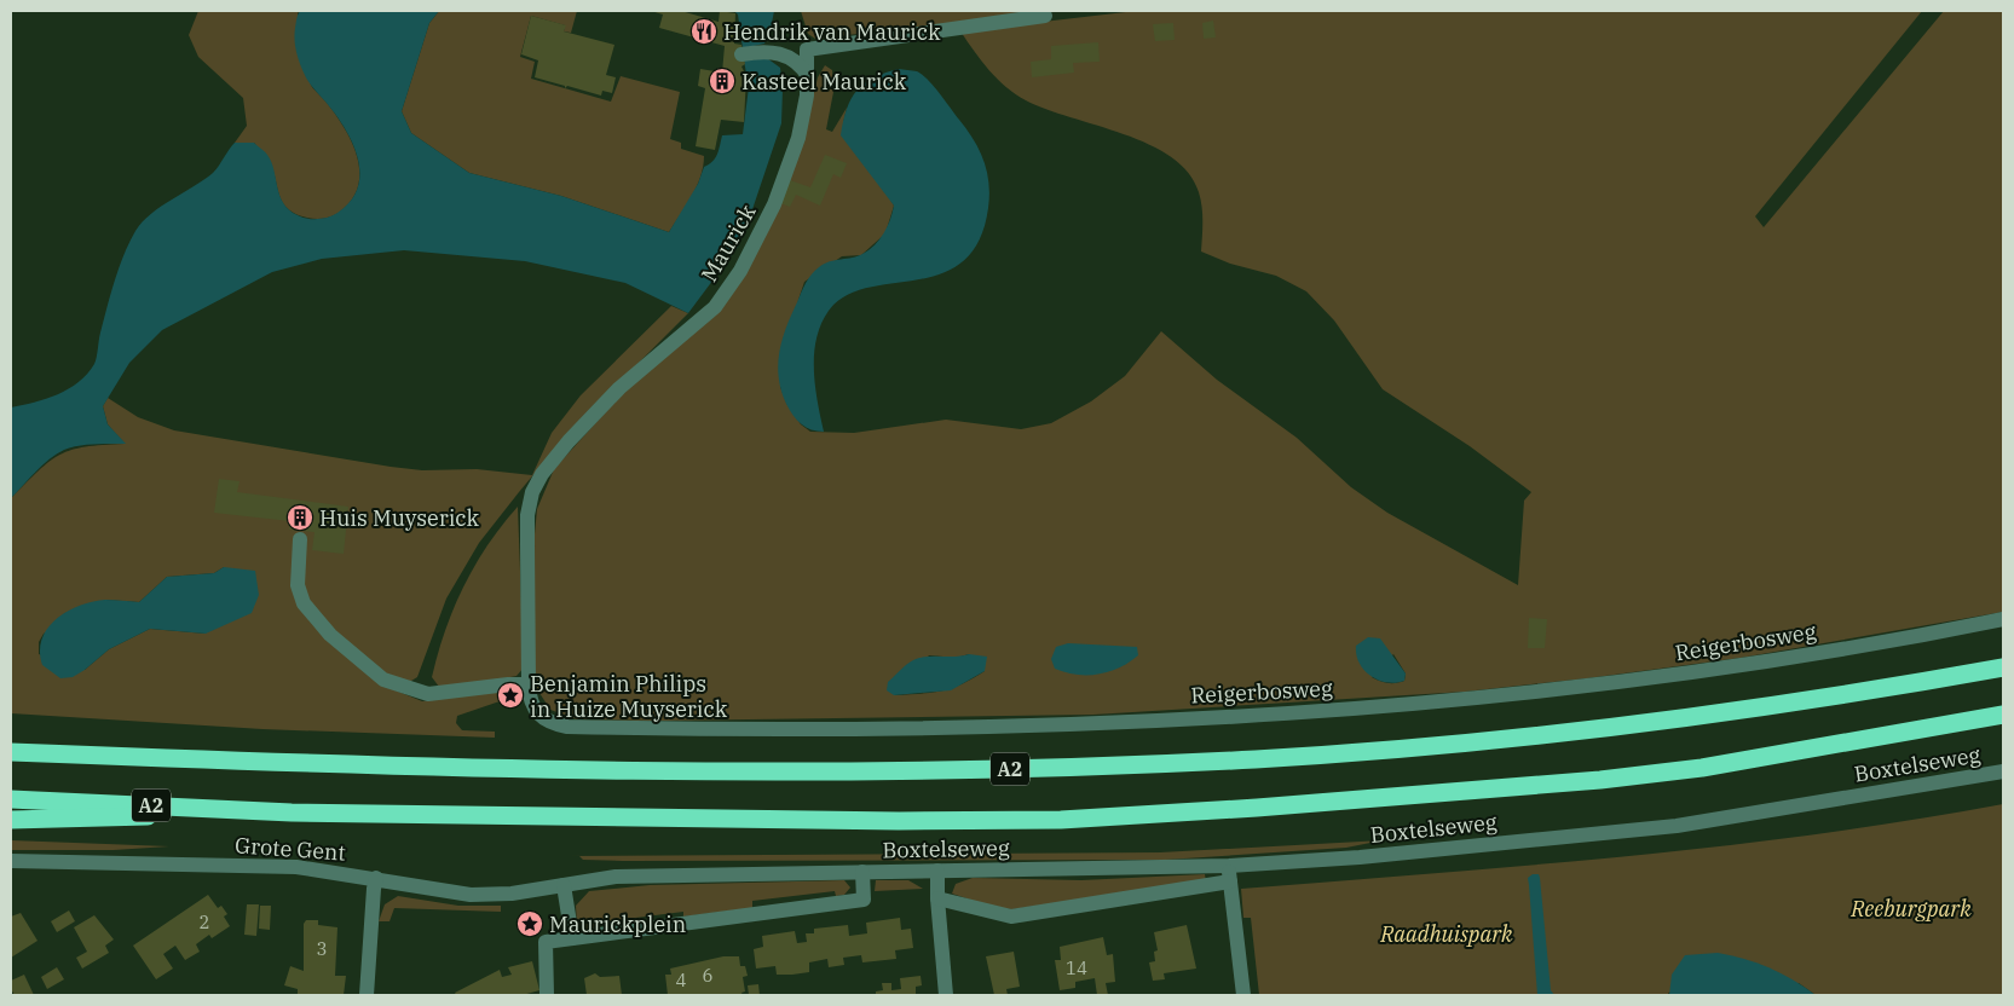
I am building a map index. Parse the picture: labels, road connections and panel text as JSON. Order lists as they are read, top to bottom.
{
  "streets": {
    "highway": ["A2"],
    "street": [
      "Maurick",
      "Reigerbosweg",
      "Boxtelseweg",
      "Grote Gent"
    ]
  },
  "crossings": [
    ["Maurick", "Reigerbosweg"],
    ["Boxtelseweg", "Grote Gent"]
  ],
  "parks": ["Reeburgpark", "Raadhuispark"],
  "places": {
    "restaurant": ["Hendrik van Maurick"],
    "building": ["Kasteel Maurick", "Huis Muyserick"],
    "place": ["Benjamin Philips in Huize Muyserick", "Maurickplein"]
  },
  "house_numbers": [
    "2",
    "3",
    "14",
    "6",
    "4"
  ]
}
